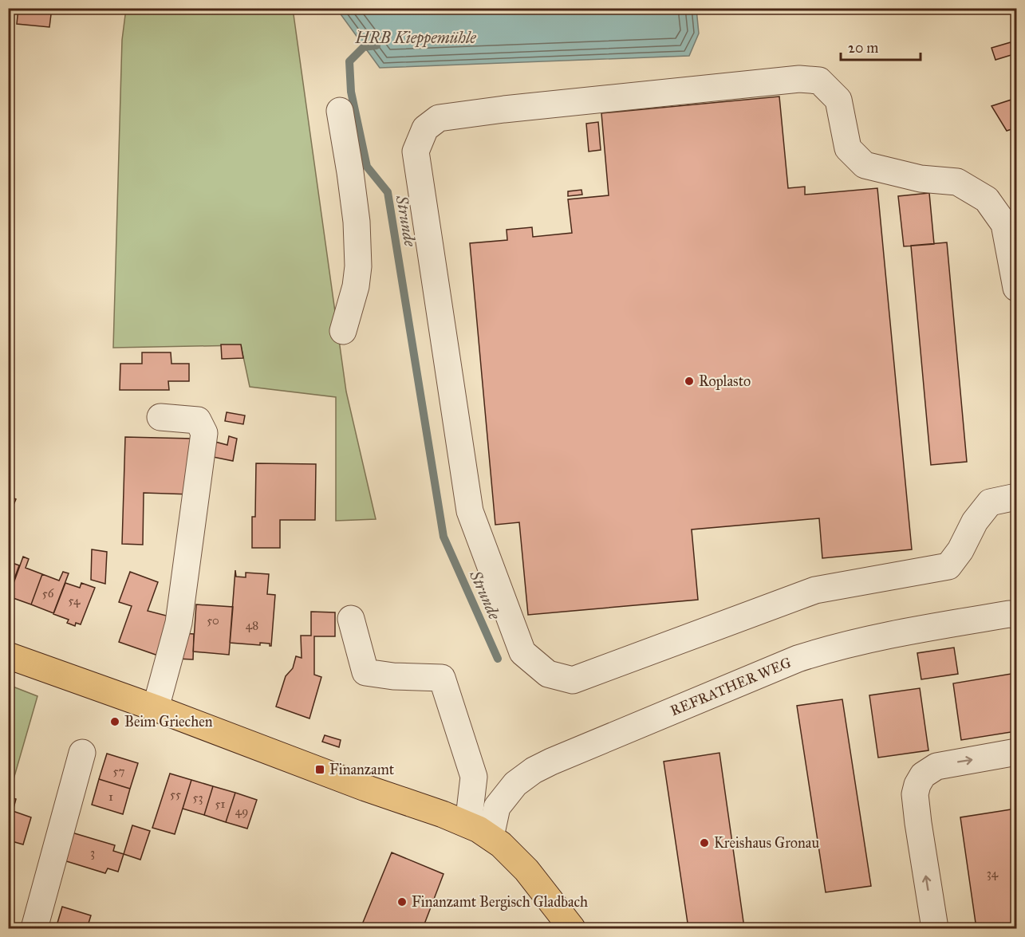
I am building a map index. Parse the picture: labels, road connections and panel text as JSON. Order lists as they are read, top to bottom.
{
  "streets": {
    "street": ["REFRATHER WEG"]
  },
  "water": ["HRB Kieppemühle", "Strunde"],
  "places": {
    "other": [
      "Roplasto",
      "Beim Griechen",
      "Kreishaus Gronau",
      "Finanzamt Bergisch Gladbach"
    ],
    "transit": ["Finanzamt"]
  },
  "house_numbers": [
    "56",
    "54",
    "50",
    "48",
    "57",
    "55",
    "1",
    "53",
    "51",
    "49",
    "3",
    "34"
  ],
  "scale_bar": "20 m"
}
